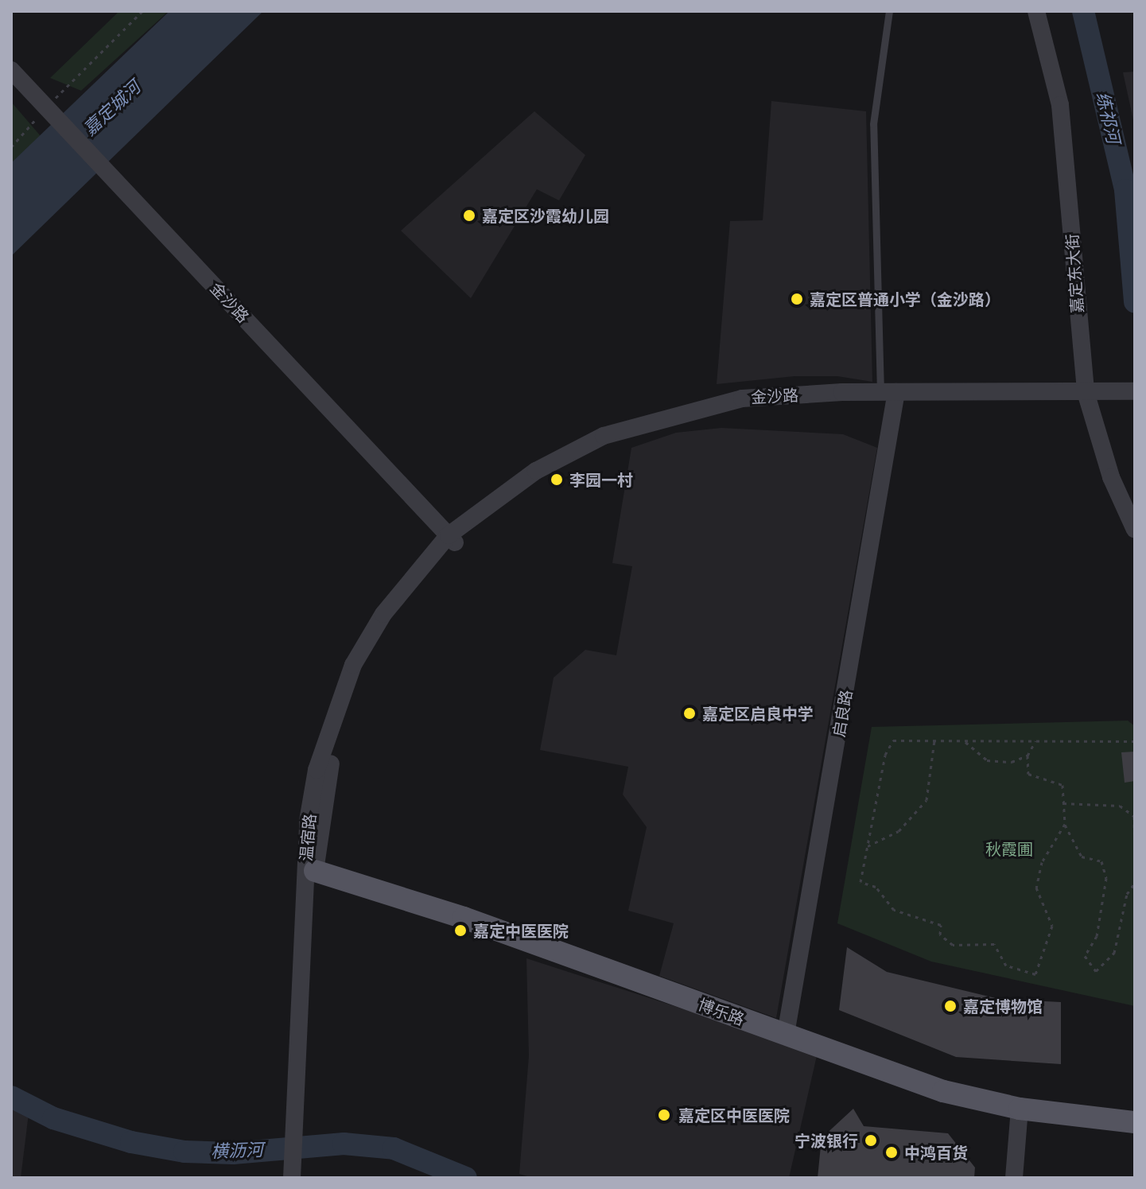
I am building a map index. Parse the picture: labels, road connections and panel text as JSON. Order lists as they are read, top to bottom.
{
  "streets": {
    "main road": ["博乐路"],
    "street": [
      "嘉定东大街",
      "金沙路",
      "启良路",
      "温宿路"
    ]
  },
  "crossings": [
    ["嘉定东大街", "金沙路"],
    ["金沙路", "启良路"],
    ["金沙路", "温宿路"],
    ["启良路", "博乐路"]
  ],
  "water": ["嘉定城河", "练祁河", "横沥河"],
  "parks": ["秋霞圃"],
  "places": [
    "嘉定区沙霞幼儿园",
    "嘉定区普通小学（金沙路）",
    "李园一村",
    "嘉定区启良中学",
    "嘉定中医医院",
    "嘉定博物馆",
    "嘉定区中医医院",
    "宁波银行",
    "中鸿百货"
  ]
}
